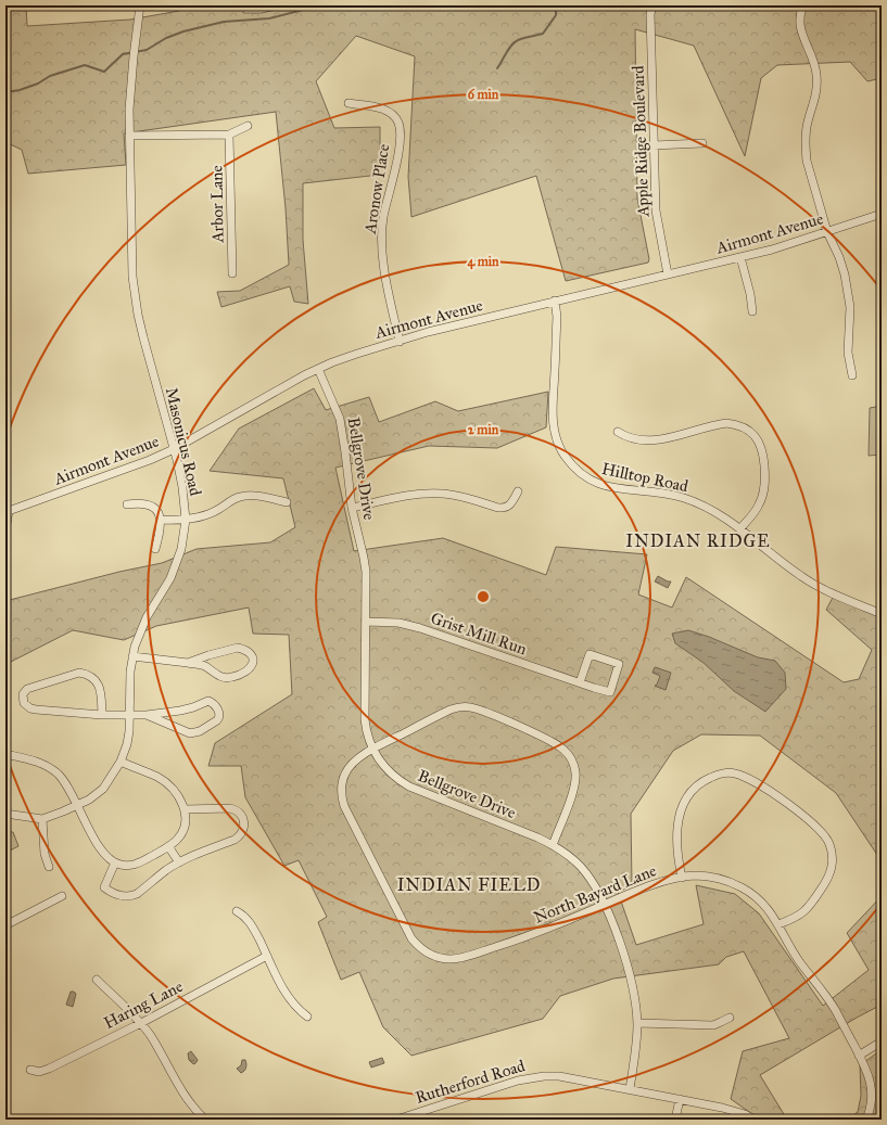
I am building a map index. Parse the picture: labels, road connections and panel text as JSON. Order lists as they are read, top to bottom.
{
  "streets": {
    "street": [
      "Apple Ridge Boulevard",
      "Aronow Place",
      "Arbor Lane",
      "Airmont Avenue",
      "Masonicus Road",
      "Bellgrove Drive",
      "Hilltop Road",
      "Grist Mill Run",
      "North Bayard Lane",
      "Haring Lane",
      "Rutherford Road"
    ]
  },
  "crossings": [
    ["Apple Ridge Boulevard", "Airmont Avenue"],
    ["Aronow Place", "Airmont Avenue"],
    ["Airmont Avenue", "Masonicus Road"],
    ["Airmont Avenue", "Bellgrove Drive"],
    ["Airmont Avenue", "Hilltop Road"],
    ["Bellgrove Drive", "Grist Mill Run"],
    ["Bellgrove Drive", "North Bayard Lane"],
    ["Bellgrove Drive", "Rutherford Road"]
  ],
  "districts": ["INDIAN RIDGE", "INDIAN FIELD"],
  "rings": ["6 min", "4 min", "2 min"]
}
